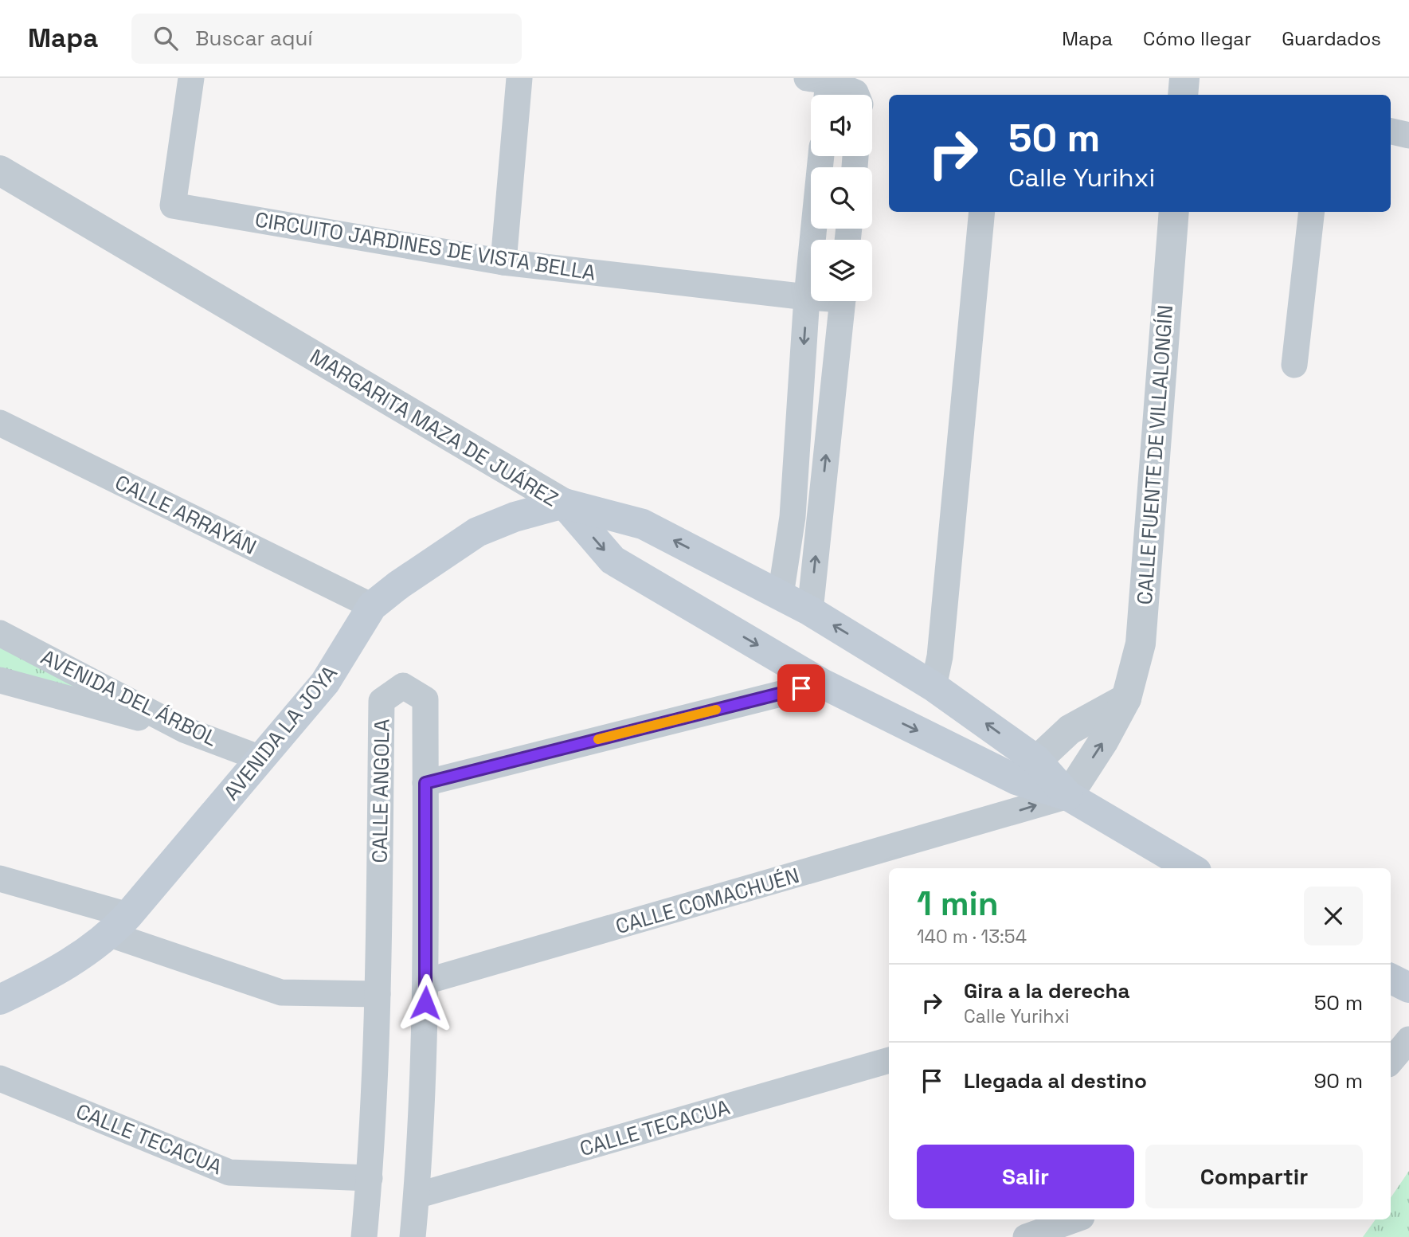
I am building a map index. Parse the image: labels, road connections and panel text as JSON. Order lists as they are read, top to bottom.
{
  "streets": {
    "main road": ["MARGARITA MAZA DE JUÁREZ", "AVENIDA LA JOYA"],
    "street": [
      "CIRCUITO JARDINES DE VISTA BELLA",
      "CALLE FUENTE DE VILLALONGÍN",
      "CALLE ARRAYÁN",
      "AVENIDA DEL ÁRBOL",
      "CALLE ANGOLA",
      "CALLE COMACHUÉN",
      "CALLE TECACUA"
    ]
  },
  "crossings": [
    ["CIRCUITO JARDINES DE VISTA BELLA", "MARGARITA MAZA DE JUÁREZ"],
    ["MARGARITA MAZA DE JUÁREZ", "CALLE FUENTE DE VILLALONGÍN"],
    ["MARGARITA MAZA DE JUÁREZ", "AVENIDA LA JOYA"],
    ["MARGARITA MAZA DE JUÁREZ", "CALLE COMACHUÉN"],
    ["CALLE FUENTE DE VILLALONGÍN", "CALLE COMACHUÉN"],
    ["CALLE ARRAYÁN", "AVENIDA LA JOYA"],
    ["AVENIDA DEL ÁRBOL", "AVENIDA LA JOYA"],
    ["CALLE ANGOLA", "CALLE COMACHUÉN"],
    ["CALLE ANGOLA", "CALLE TECACUA"]
  ],
  "page": {
    "header": "Mapa",
    "search": "Buscar aquí",
    "nav": ["Mapa", "Cómo llegar", "Guardados"],
    "turn": ["50 m", "Calle Yurihxi"],
    "heading": ["1 min", "140 m · 13:54"],
    "list": [
      {
        "name": "Gira a la derecha",
        "note": "Calle Yurihxi",
        "value": "50 m"
      },
      {
        "name": "Llegada al destino",
        "value": "90 m"
      }
    ],
    "buttons": ["Salir", "Compartir"]
  }
}
